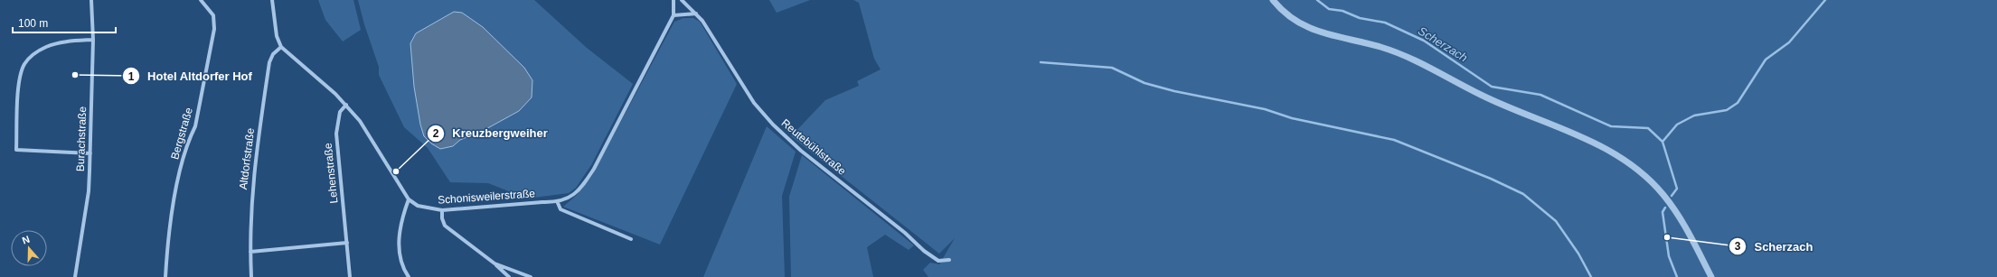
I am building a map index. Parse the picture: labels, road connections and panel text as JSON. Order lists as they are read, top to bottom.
{
  "streets": {
    "street": [
      "Bergstraße",
      "Burachstraße",
      "Reutebühlstraße",
      "Altdorfstraße",
      "Lehenstraße",
      "Schonisweilerstraße"
    ]
  },
  "water": ["Scherzach"],
  "places": ["Hotel Altdorfer Hof", "Kreuzbergweiher", "Scherzach"],
  "scale_bar": "100 m",
  "north": "top"
}
